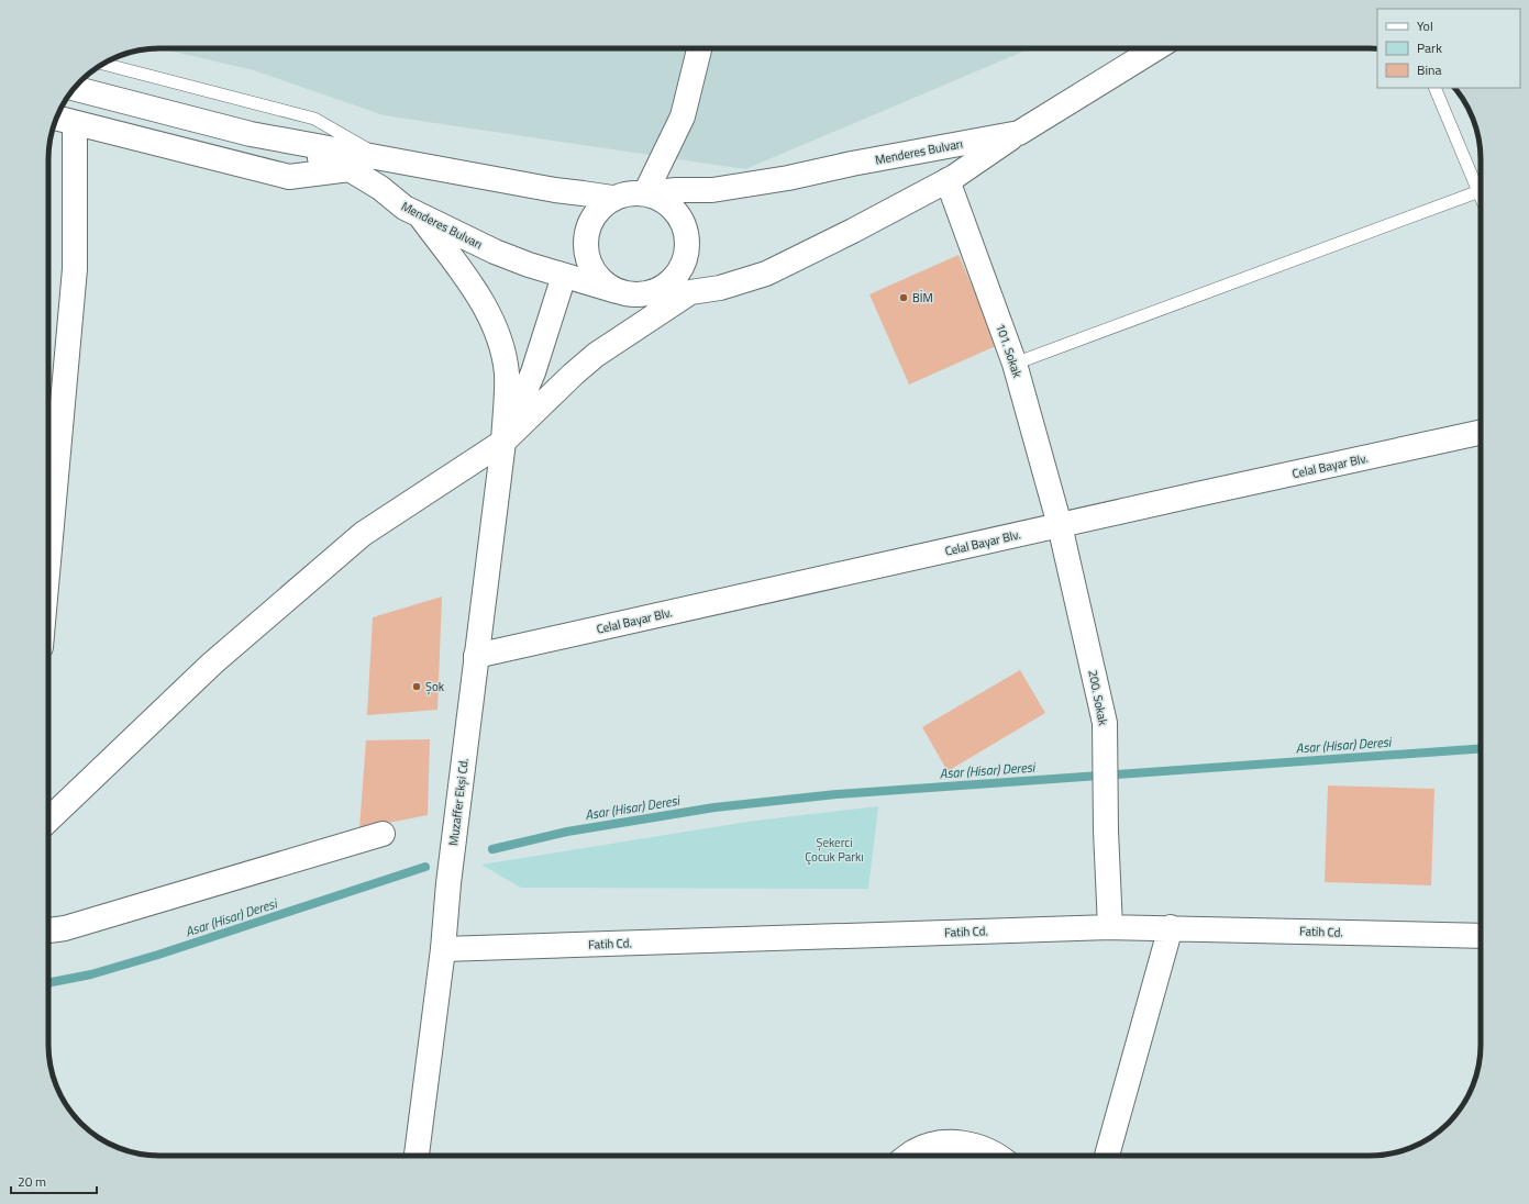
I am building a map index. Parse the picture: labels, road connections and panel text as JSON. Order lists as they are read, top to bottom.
{
  "streets": {
    "street": [
      "Menderes Bulvarı",
      "101. Sokak",
      "Celal Bayar Blv.",
      "200. Sokak",
      "Muzaffer Ekşi Cd.",
      "Fatih Cd."
    ]
  },
  "crossings": [
    ["101. Sokak", "Celal Bayar Blv."],
    ["101. Sokak", "200. Sokak"],
    ["Celal Bayar Blv.", "200. Sokak"],
    ["Celal Bayar Blv.", "Muzaffer Ekşi Cd."],
    ["200. Sokak", "Fatih Cd."],
    ["Muzaffer Ekşi Cd.", "Fatih Cd."]
  ],
  "water": ["Asar (Hisar) Deresi"],
  "parks": ["Şekerci Çocuk Parkı"],
  "places": ["BİM", "Şok"],
  "legend": ["Yol", "Park", "Bina"],
  "scale_bar": "20 m"
}
